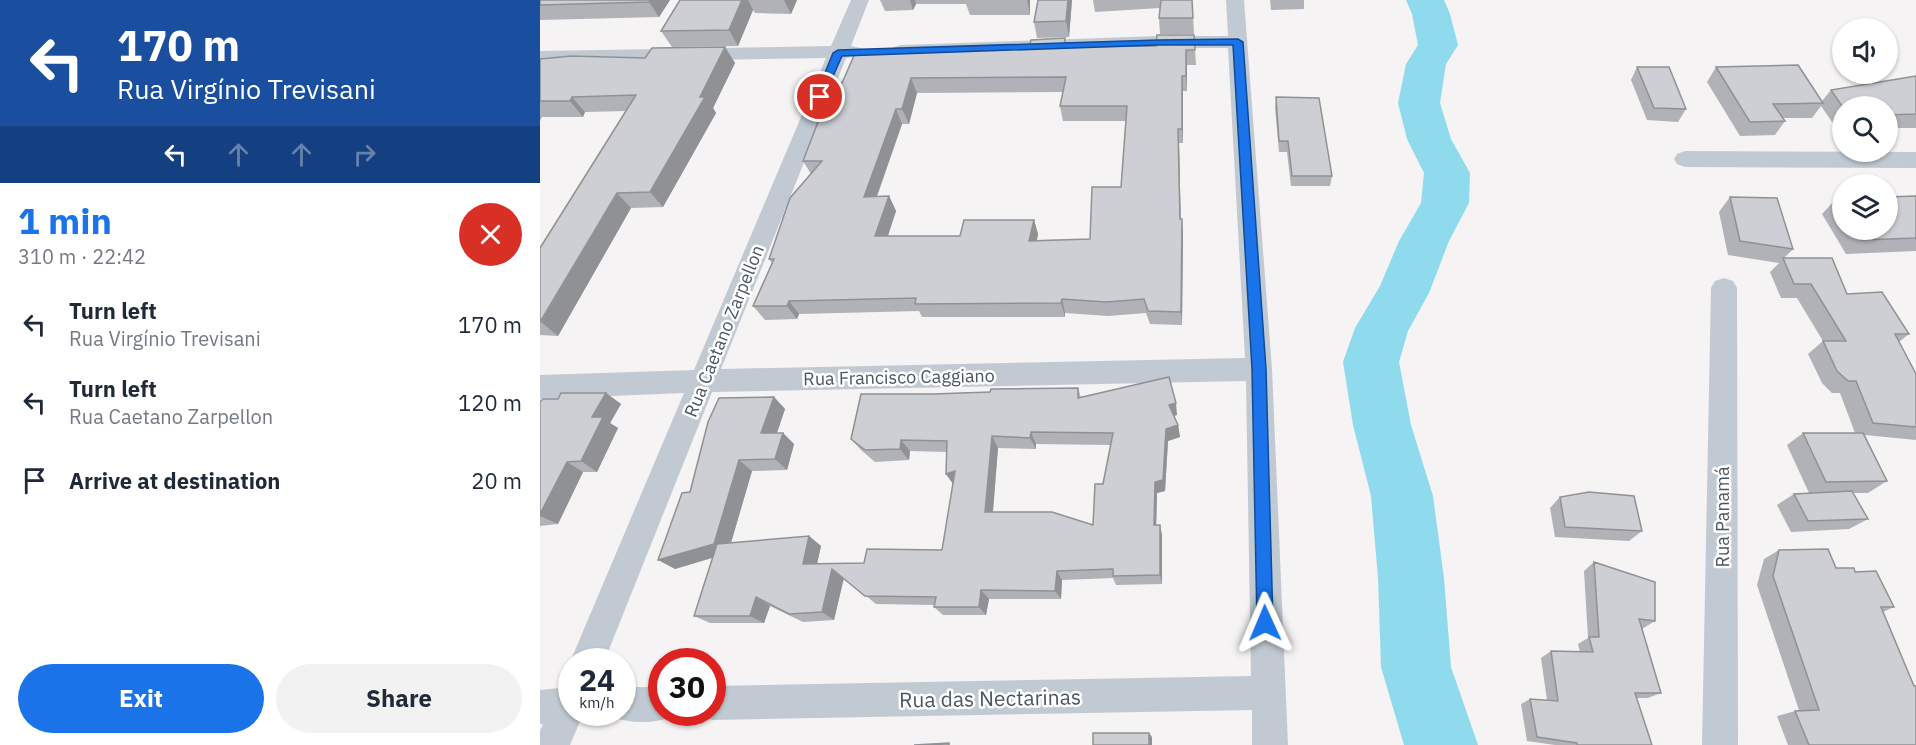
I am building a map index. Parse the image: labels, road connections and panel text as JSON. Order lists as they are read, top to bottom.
{
  "streets": {
    "street": [
      "Rua Caetano Zarpellon",
      "Rua Francisco Caggiano",
      "Rua Panamá",
      "Rua das Nectarinas"
    ]
  },
  "crossings": [
    ["Rua Caetano Zarpellon", "Rua Francisco Caggiano"]
  ],
  "page": {
    "turn": ["170 m", "Rua Virgínio Trevisani"],
    "heading": ["1 min", "310 m · 22:42"],
    "list": [
      {
        "name": "Turn left",
        "note": "Rua Virgínio Trevisani",
        "value": "170 m"
      },
      {
        "name": "Turn left",
        "note": "Rua Caetano Zarpellon",
        "value": "120 m"
      },
      {
        "name": "Arrive at destination",
        "value": "20 m"
      }
    ],
    "speed": "24 km/h",
    "limit": "30",
    "buttons": ["Exit", "Share"]
  }
}
